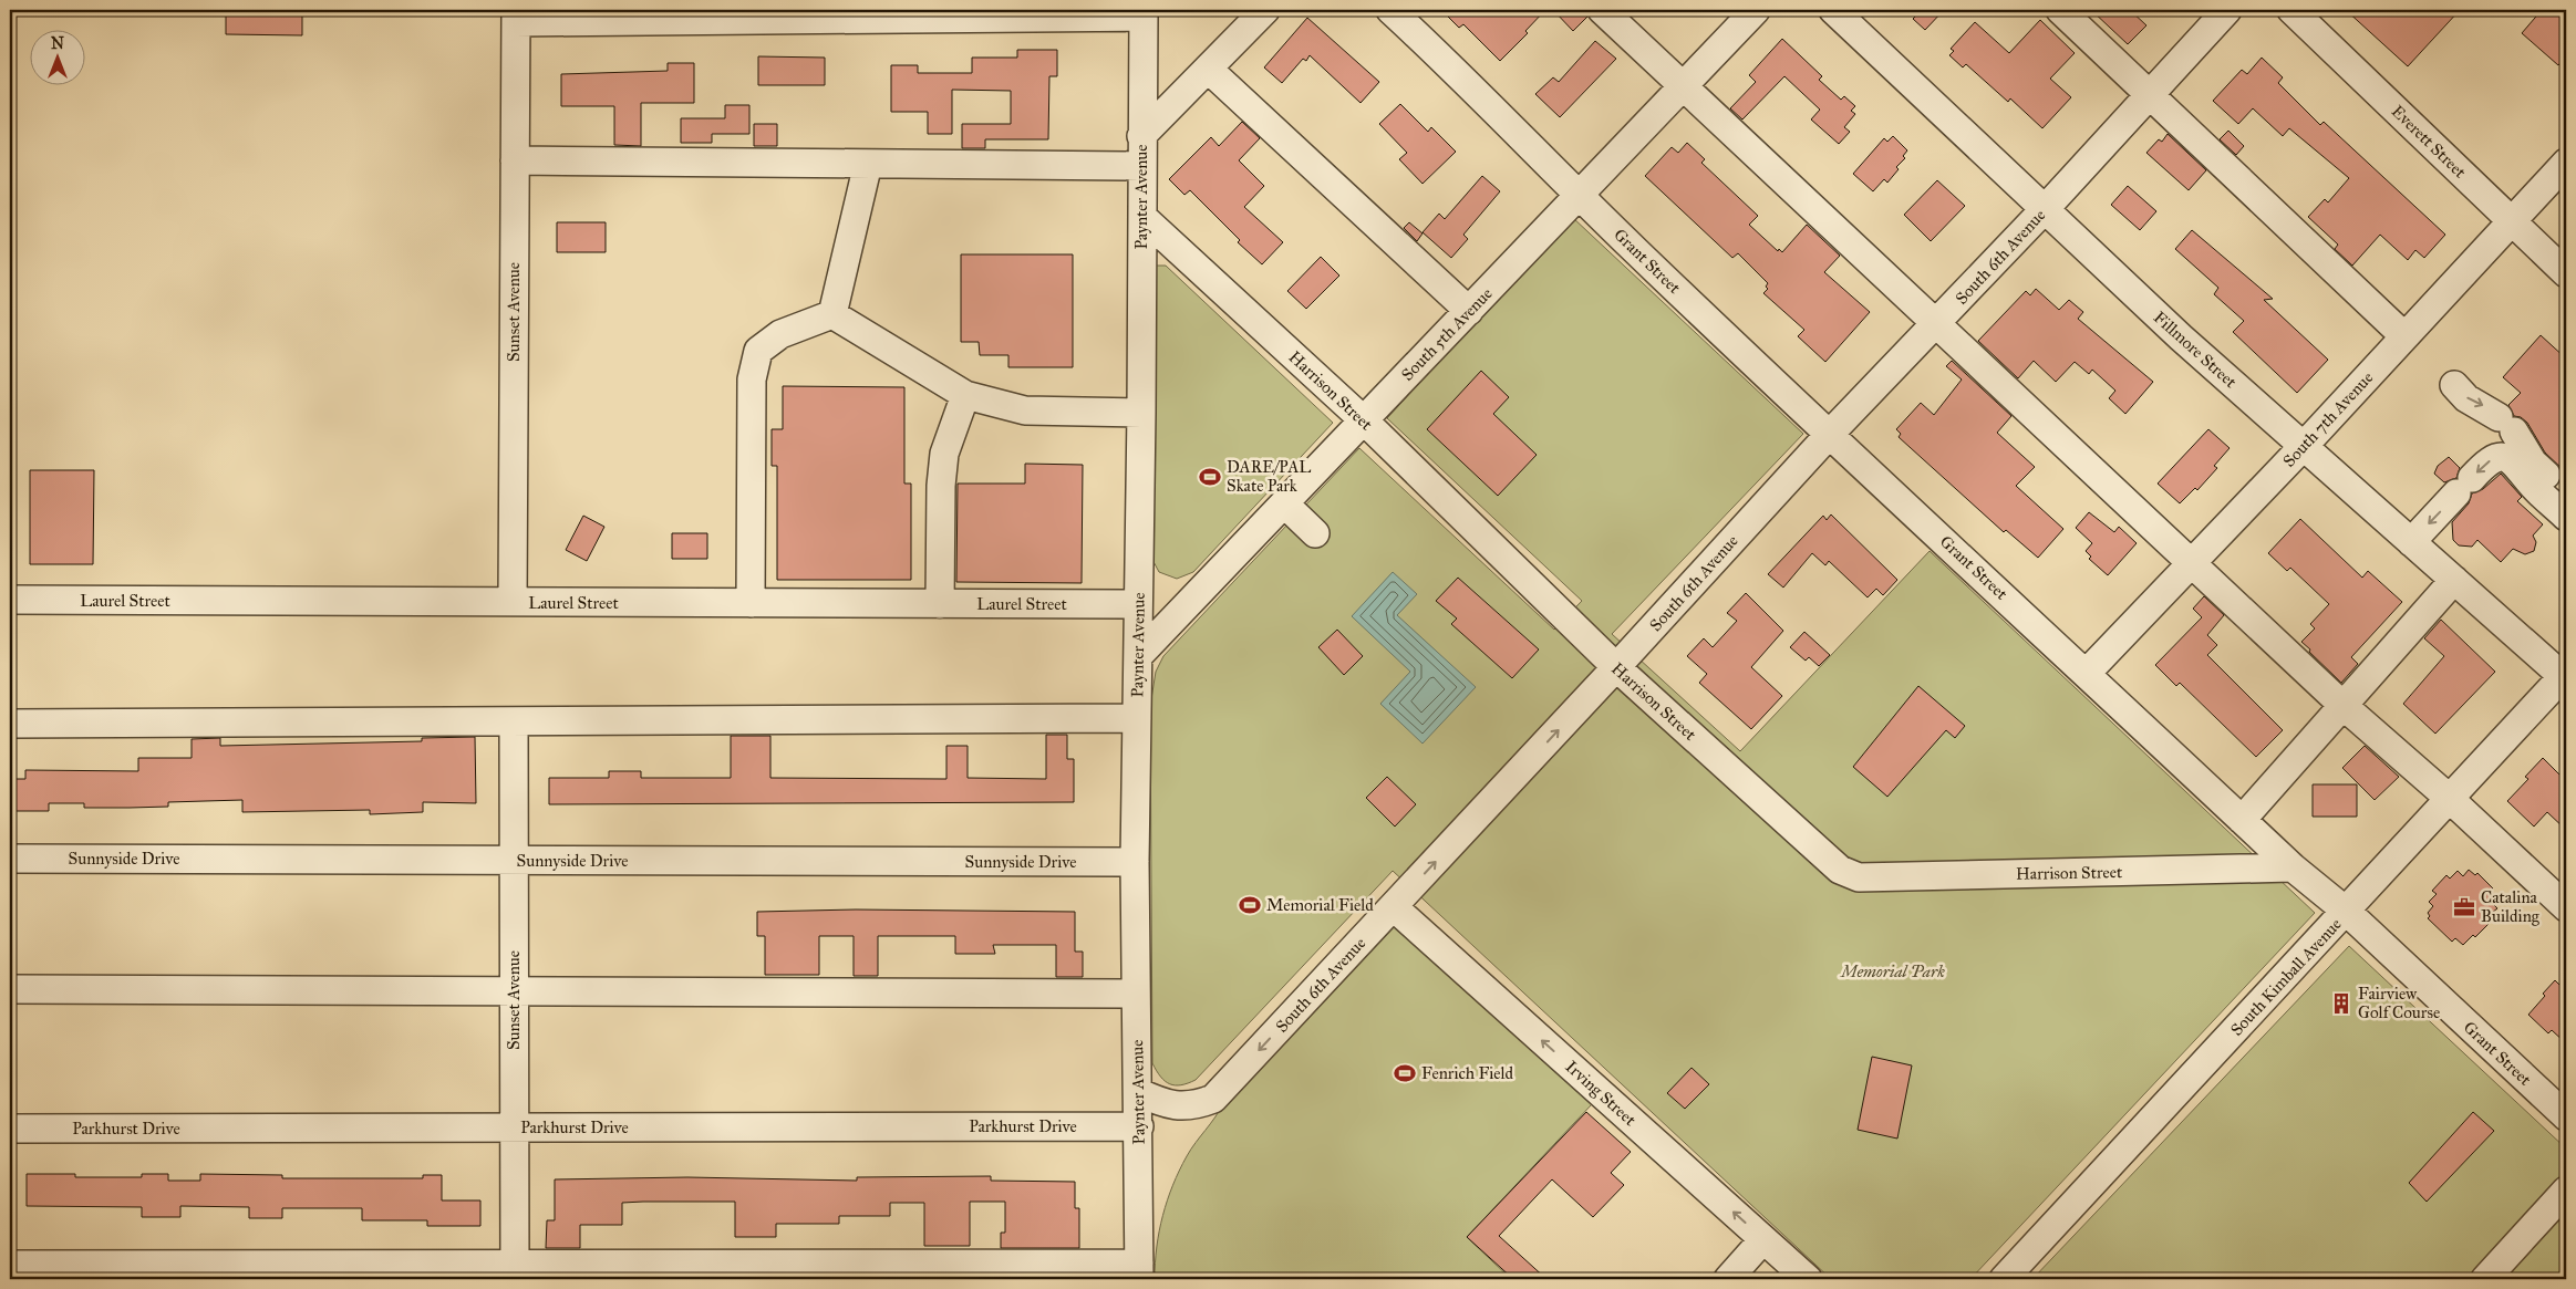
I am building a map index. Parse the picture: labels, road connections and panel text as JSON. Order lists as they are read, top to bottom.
{
  "streets": {
    "street": [
      "Everett Street",
      "Paynter Avenue",
      "South 6th Avenue",
      "Grant Street",
      "Sunset Avenue",
      "South 5th Avenue",
      "Fillmore Street",
      "Harrison Street",
      "South 7th Avenue",
      "Laurel Street",
      "Sunnyside Drive",
      "South Kimball Avenue",
      "Irving Street",
      "Parkhurst Drive"
    ]
  },
  "crossings": [
    ["Everett Street", "South 7th Avenue"],
    ["Paynter Avenue", "South 6th Avenue"],
    ["Paynter Avenue", "South 5th Avenue"],
    ["Paynter Avenue", "Harrison Street"],
    ["Paynter Avenue", "Laurel Street"],
    ["Paynter Avenue", "Sunnyside Drive"],
    ["Paynter Avenue", "Parkhurst Drive"],
    ["South 6th Avenue", "Grant Street"],
    ["South 6th Avenue", "Fillmore Street"],
    ["South 6th Avenue", "Harrison Street"],
    ["South 6th Avenue", "Irving Street"],
    ["Grant Street", "South 5th Avenue"],
    ["Grant Street", "Harrison Street"],
    ["Grant Street", "South 7th Avenue"],
    ["Grant Street", "South Kimball Avenue"],
    ["Sunset Avenue", "Laurel Street"],
    ["Sunset Avenue", "Sunnyside Drive"],
    ["Sunset Avenue", "Parkhurst Drive"],
    ["South 5th Avenue", "Harrison Street"],
    ["Fillmore Street", "South 7th Avenue"],
    ["Fillmore Street", "South Kimball Avenue"]
  ],
  "one_way": ["Irving Street"],
  "parks": ["Memorial Park"],
  "places": {
    "sports": ["DARE/PAL Skate Park", "Memorial Field", "Fenrich Field"],
    "office": ["Catalina Building"],
    "building": ["Fairview Golf Course"]
  },
  "north": "top"
}
